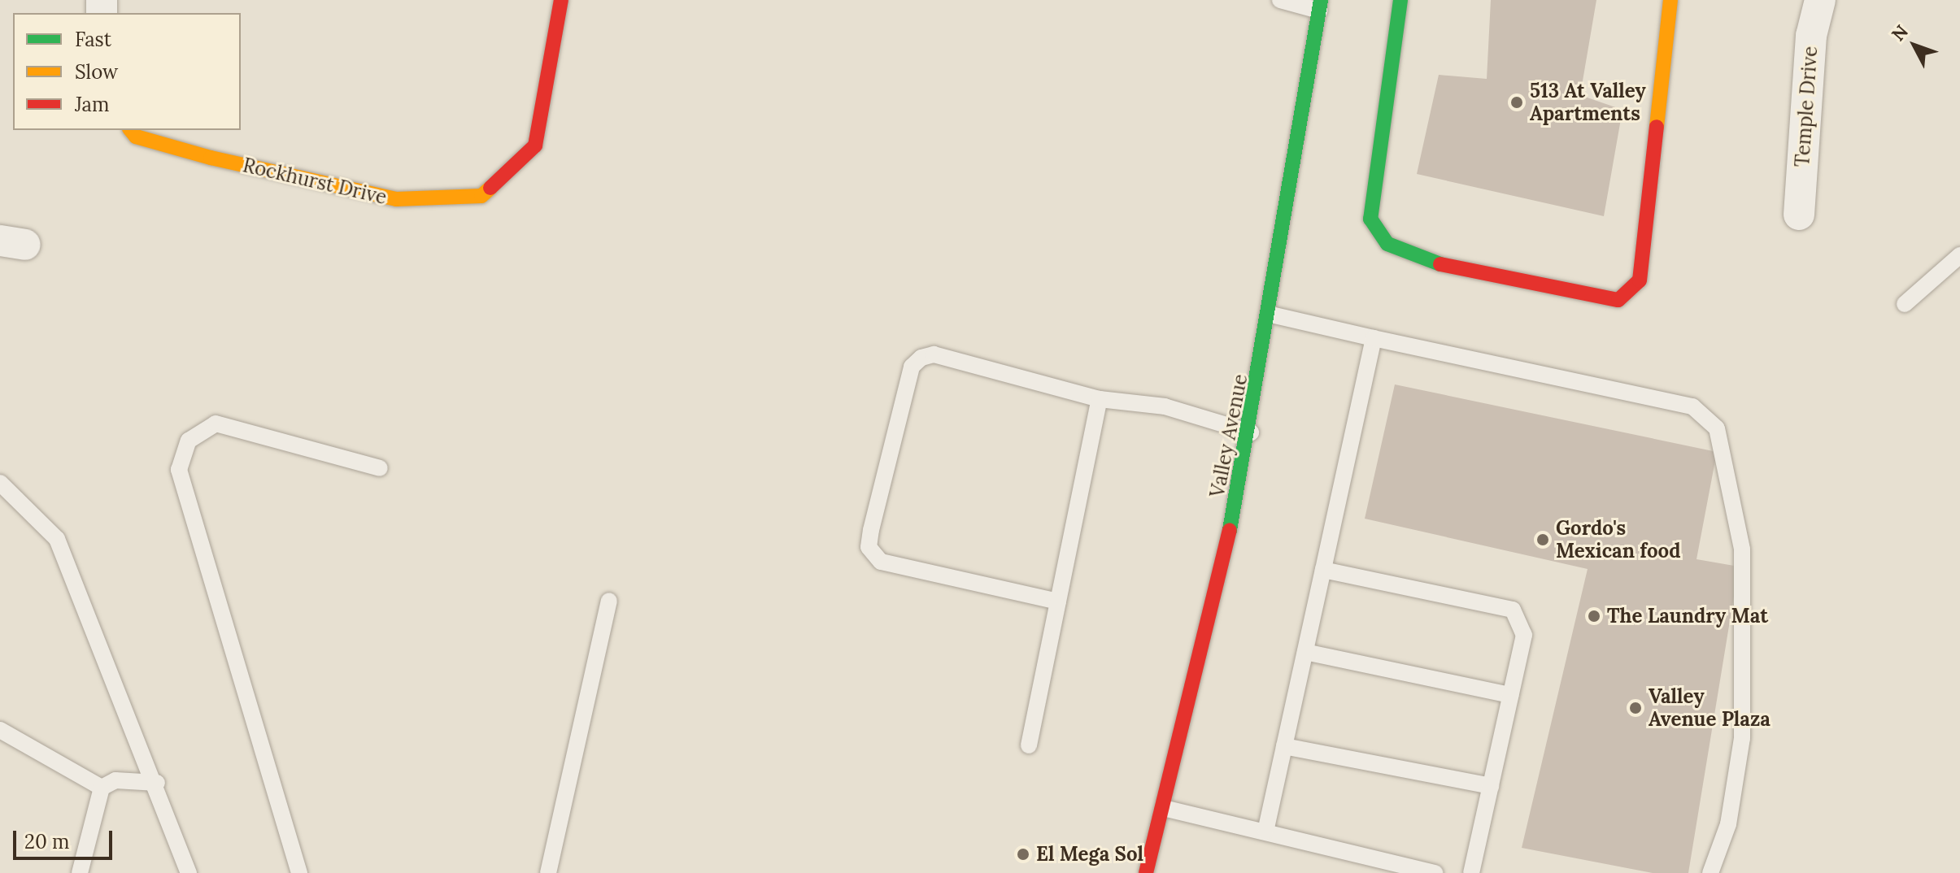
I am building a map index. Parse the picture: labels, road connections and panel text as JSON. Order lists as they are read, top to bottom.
{
  "streets": {
    "street": ["Temple Drive", "Rockhurst Drive", "Valley Avenue"]
  },
  "places": [
    "513 At Valley Apartments",
    "Gordo's Mexican food",
    "The Laundry Mat",
    "Valley Avenue Plaza",
    "El Mega Sol"
  ],
  "legend": ["Fast", "Slow", "Jam"],
  "scale_bar": "20 m",
  "north": "top left"
}
